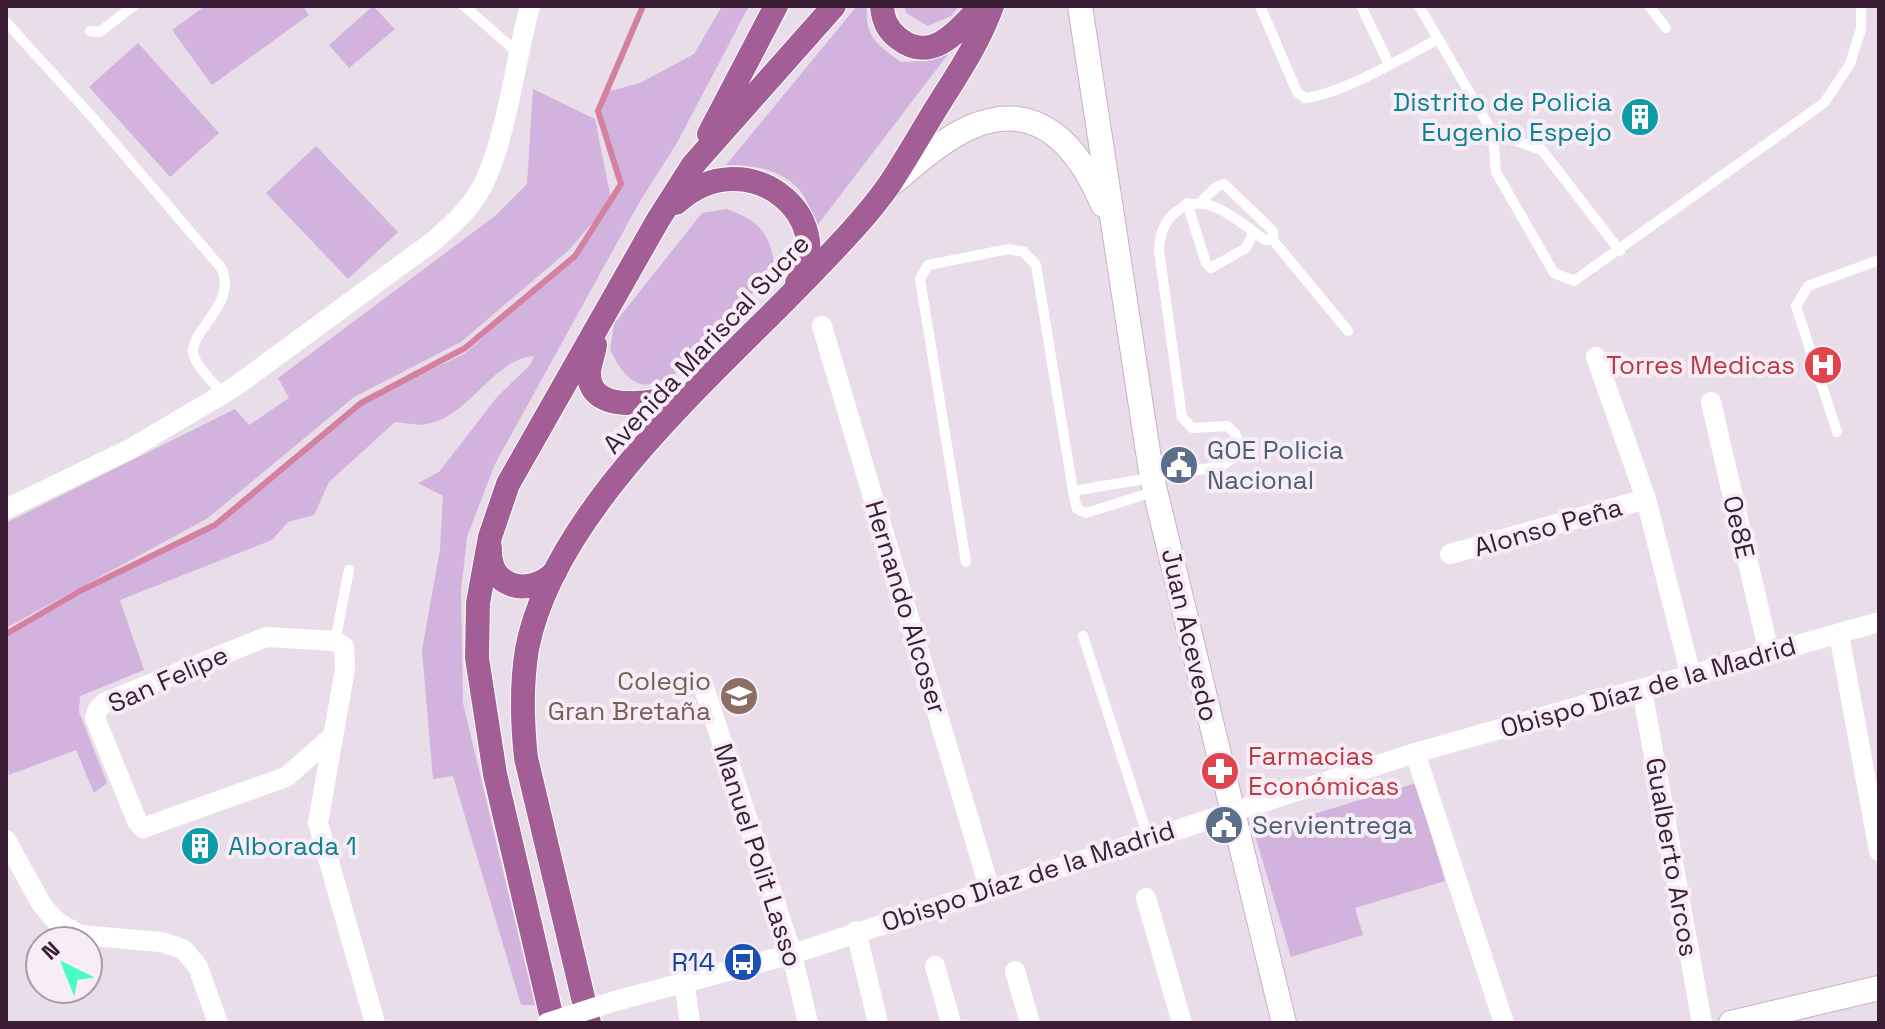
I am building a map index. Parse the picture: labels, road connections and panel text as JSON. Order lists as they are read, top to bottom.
{
  "streets": {
    "main road": ["Avenida Mariscal Sucre"],
    "street": [
      "Alonso Peña",
      "Oe8E",
      "Hernando Alcoser",
      "Juan Acevedo",
      "San Felipe",
      "Obispo Díaz de la Madrid",
      "Manuel Polit Lasso",
      "Gualberto Arcos"
    ]
  },
  "crossings": [
    ["Avenida Mariscal Sucre", "Juan Acevedo"],
    ["Oe8E", "Obispo Díaz de la Madrid"],
    ["Hernando Alcoser", "Obispo Díaz de la Madrid"],
    ["Juan Acevedo", "Obispo Díaz de la Madrid"],
    ["Obispo Díaz de la Madrid", "Manuel Polit Lasso"],
    ["Obispo Díaz de la Madrid", "Gualberto Arcos"]
  ],
  "places": {
    "building": ["Distrito de Policia Eugenio Espejo", "Alborada 1"],
    "hospital": ["Torres Medicas"],
    "public building": ["GOE Policia Nacional", "Servientrega"],
    "school or university": ["Colegio Gran Bretaña"],
    "pharmacy": ["Farmacias Económicas"],
    "bus stop": ["R14"]
  },
  "north": "top left"
}
